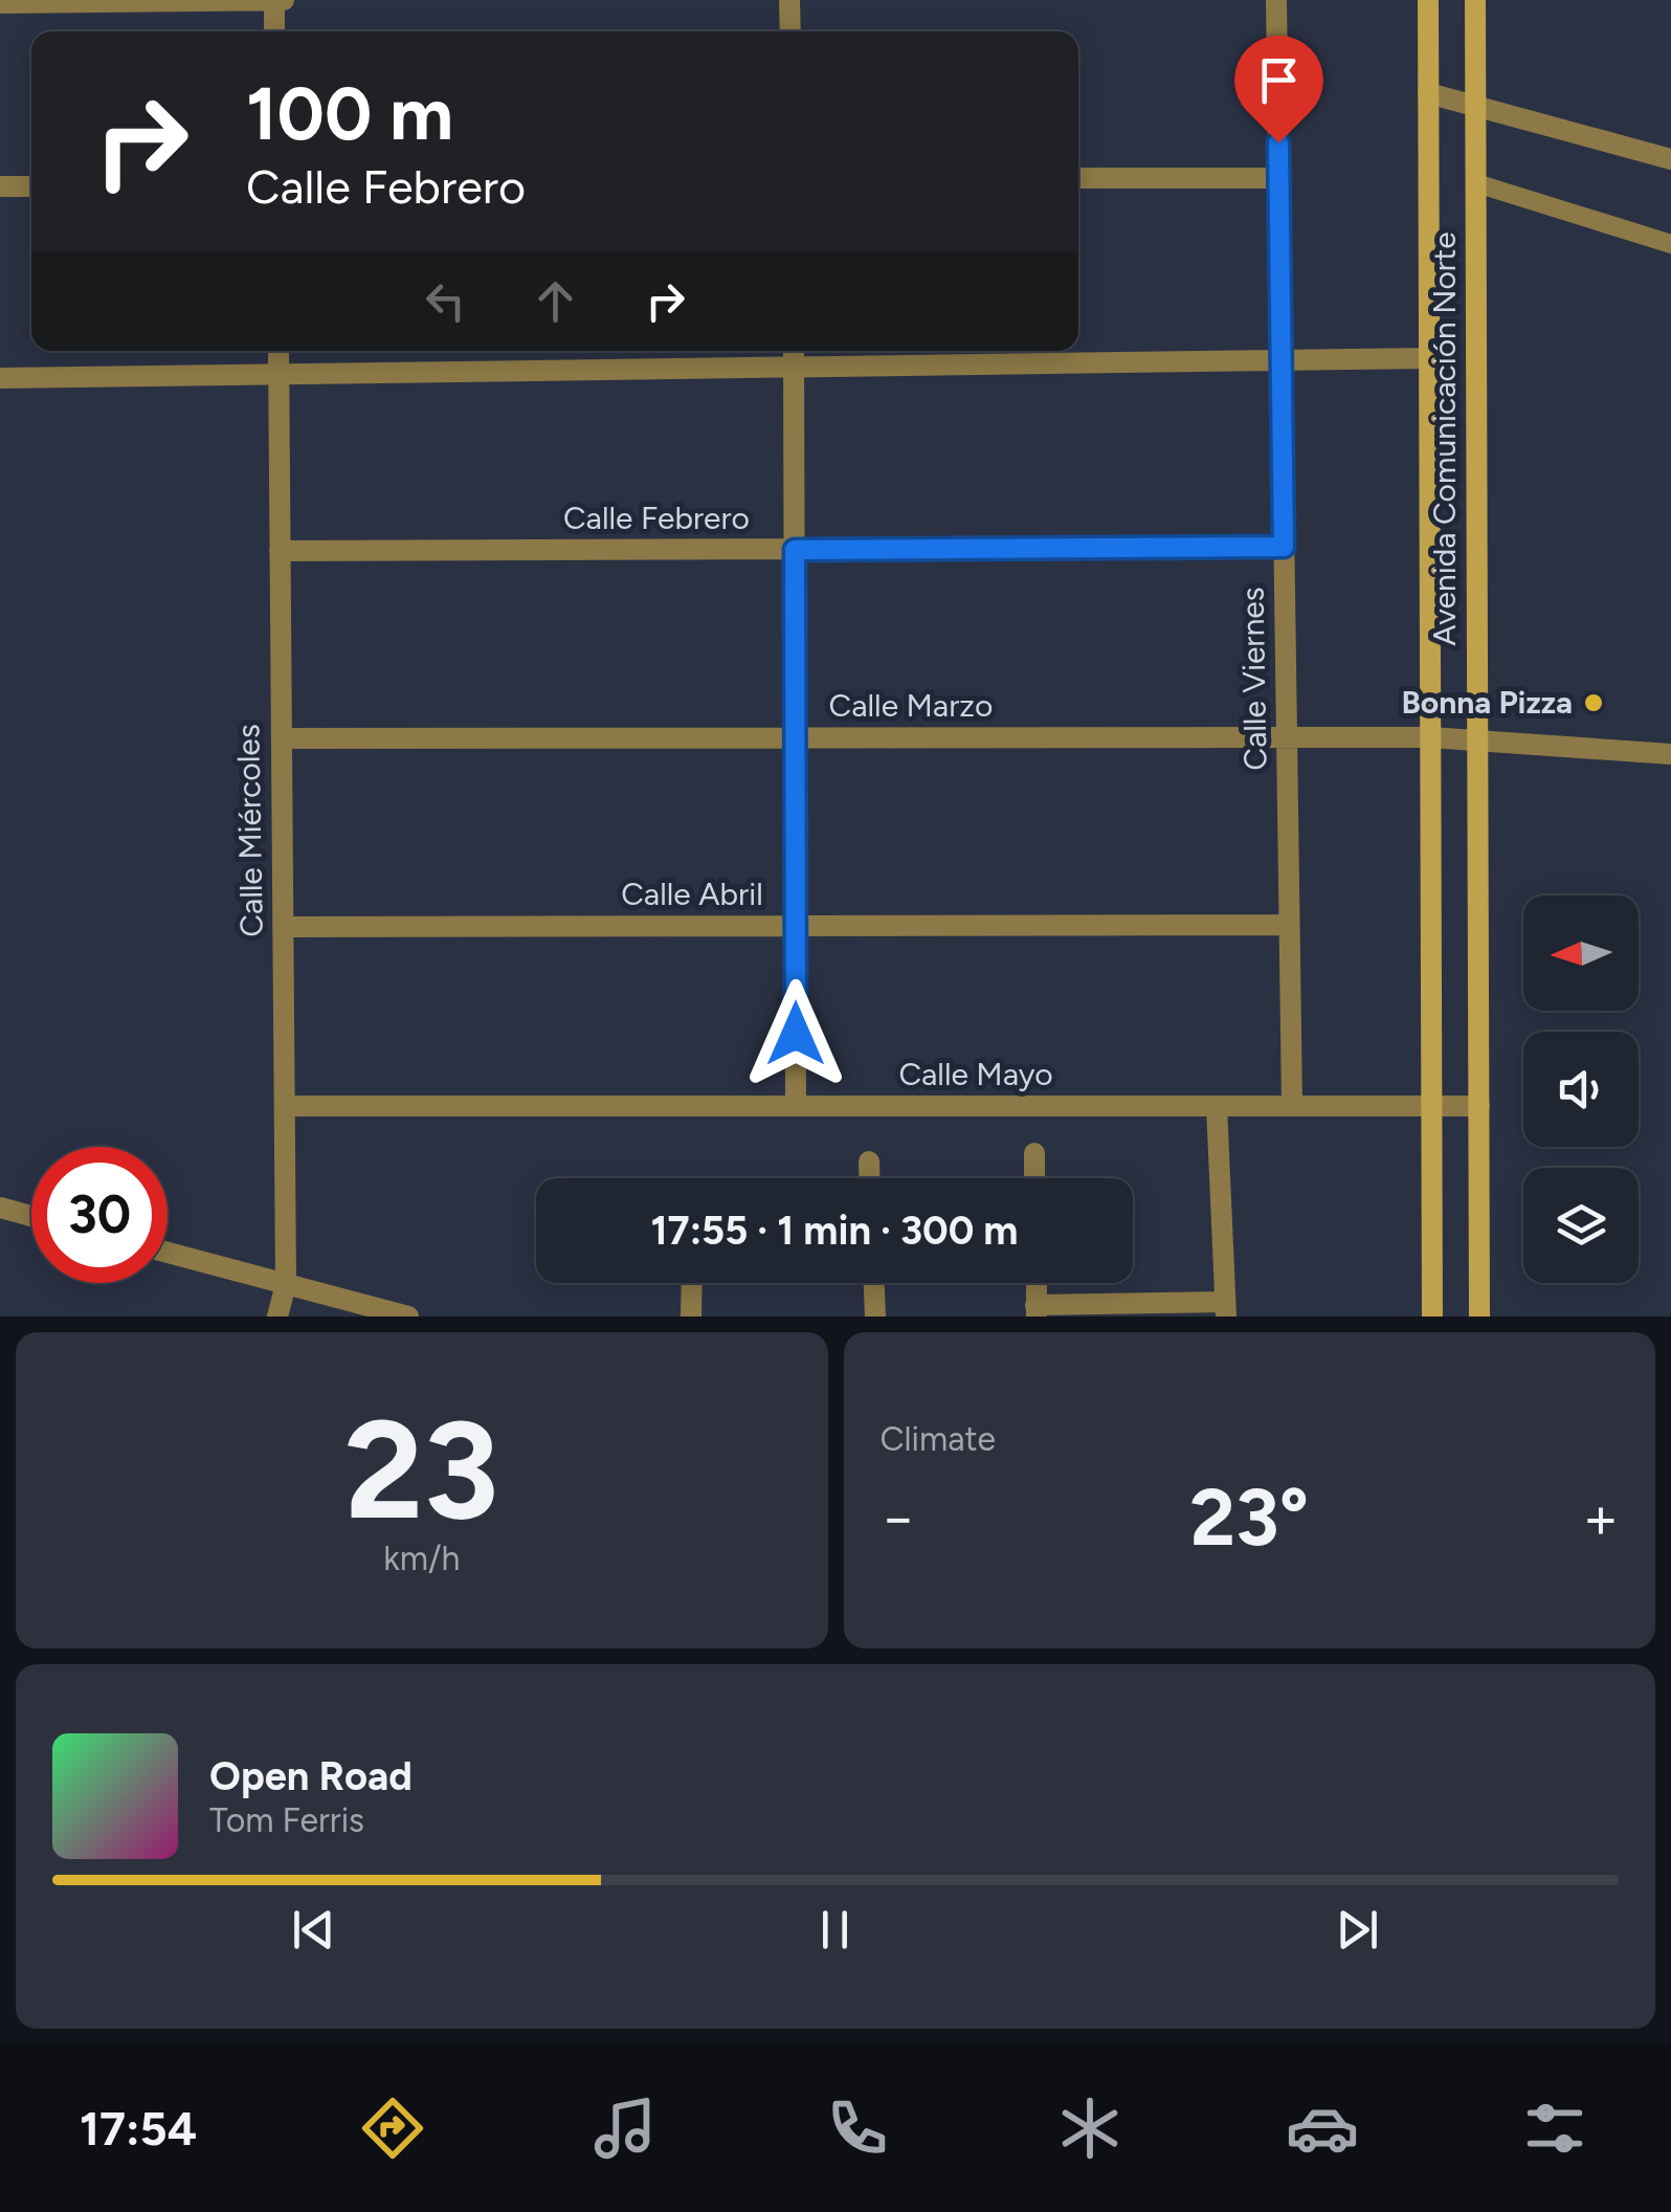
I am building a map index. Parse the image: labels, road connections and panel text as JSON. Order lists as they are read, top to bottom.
{
  "streets": {
    "street": [
      "Avenida Comunicación Norte",
      "Calle Febrero",
      "Calle Viernes",
      "Calle Marzo",
      "Calle Miércoles",
      "Calle Abril",
      "Calle Mayo"
    ]
  },
  "crossings": [
    ["Avenida Comunicación Norte", "Calle Marzo"],
    ["Avenida Comunicación Norte", "Calle Mayo"],
    ["Calle Febrero", "Calle Viernes"],
    ["Calle Febrero", "Calle Miércoles"],
    ["Calle Viernes", "Calle Marzo"],
    ["Calle Viernes", "Calle Abril"],
    ["Calle Viernes", "Calle Mayo"],
    ["Calle Marzo", "Calle Miércoles"],
    ["Calle Miércoles", "Calle Abril"],
    ["Calle Miércoles", "Calle Mayo"]
  ],
  "places": ["Bonna Pizza"],
  "north": "left",
  "page": {
    "turn": ["100 m", "Calle Febrero"],
    "limit": "30",
    "trip": "17:55 · 1 min · 300 m",
    "tile": [
      ["23", "km/h"],
      "Climate"
    ],
    "heat": ["−", "23°", "+"],
    "song": ["Open Road", "Tom Ferris"],
    "tabs": "17:54"
  }
}
